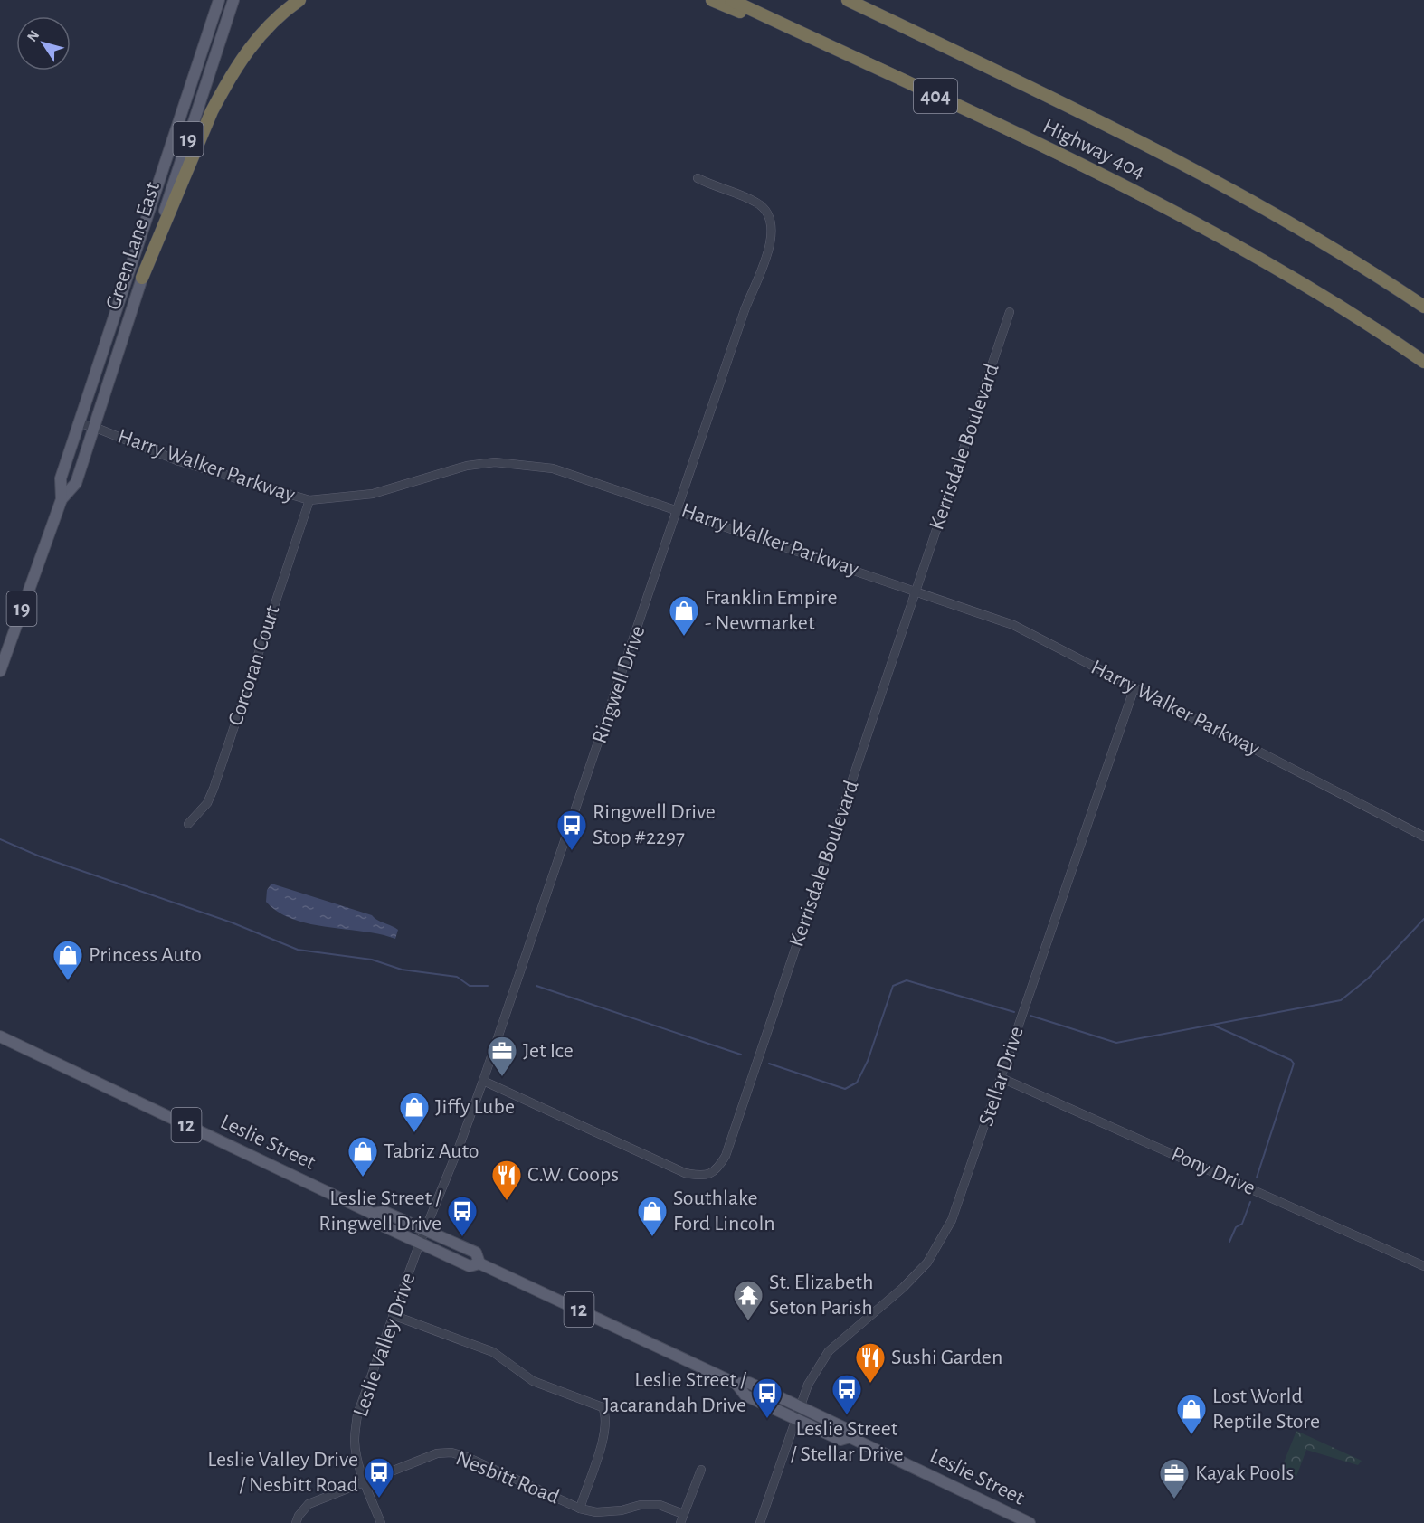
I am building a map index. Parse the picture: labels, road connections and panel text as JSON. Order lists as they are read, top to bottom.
{
  "streets": {
    "highway": ["404", "Highway 404"],
    "main road": [
      "19",
      "Green Lane East",
      "12",
      "Leslie Street"
    ],
    "street": [
      "Kerrisdale Boulevard",
      "Harry Walker Parkway",
      "Corcoran Court",
      "Ringwell Drive",
      "Stellar Drive",
      "Pony Drive",
      "Leslie Valley Drive",
      "Nesbitt Road"
    ]
  },
  "crossings": [
    ["Green Lane East", "Harry Walker Parkway"],
    ["Kerrisdale Boulevard", "Harry Walker Parkway"],
    ["Kerrisdale Boulevard", "Ringwell Drive"],
    ["Harry Walker Parkway", "Corcoran Court"],
    ["Harry Walker Parkway", "Ringwell Drive"],
    ["Harry Walker Parkway", "Stellar Drive"],
    ["Ringwell Drive", "Leslie Street"],
    ["Ringwell Drive", "Leslie Valley Drive"],
    ["Stellar Drive", "Leslie Street"],
    ["Stellar Drive", "Pony Drive"],
    ["Leslie Street", "Leslie Valley Drive"],
    ["Leslie Valley Drive", "Nesbitt Road"]
  ],
  "places": {
    "shop": [
      "Franklin Empire - Newmarket",
      "Princess Auto",
      "Jiffy Lube",
      "Tabriz Auto",
      "Southlake Ford Lincoln",
      "Lost World Reptile Store"
    ],
    "bus stop": [
      "Ringwell Drive Stop #2297",
      "Leslie Street / Ringwell Drive",
      "Leslie Street / Stellar Drive",
      "Leslie Street / Jacarandah Drive",
      "Leslie Valley Drive / Nesbitt Road"
    ],
    "office": ["Jet Ice", "Kayak Pools"],
    "restaurant": ["C.W. Coops", "Sushi Garden"],
    "temple": ["St. Elizabeth Seton Parish"]
  },
  "north": "top left"
}
